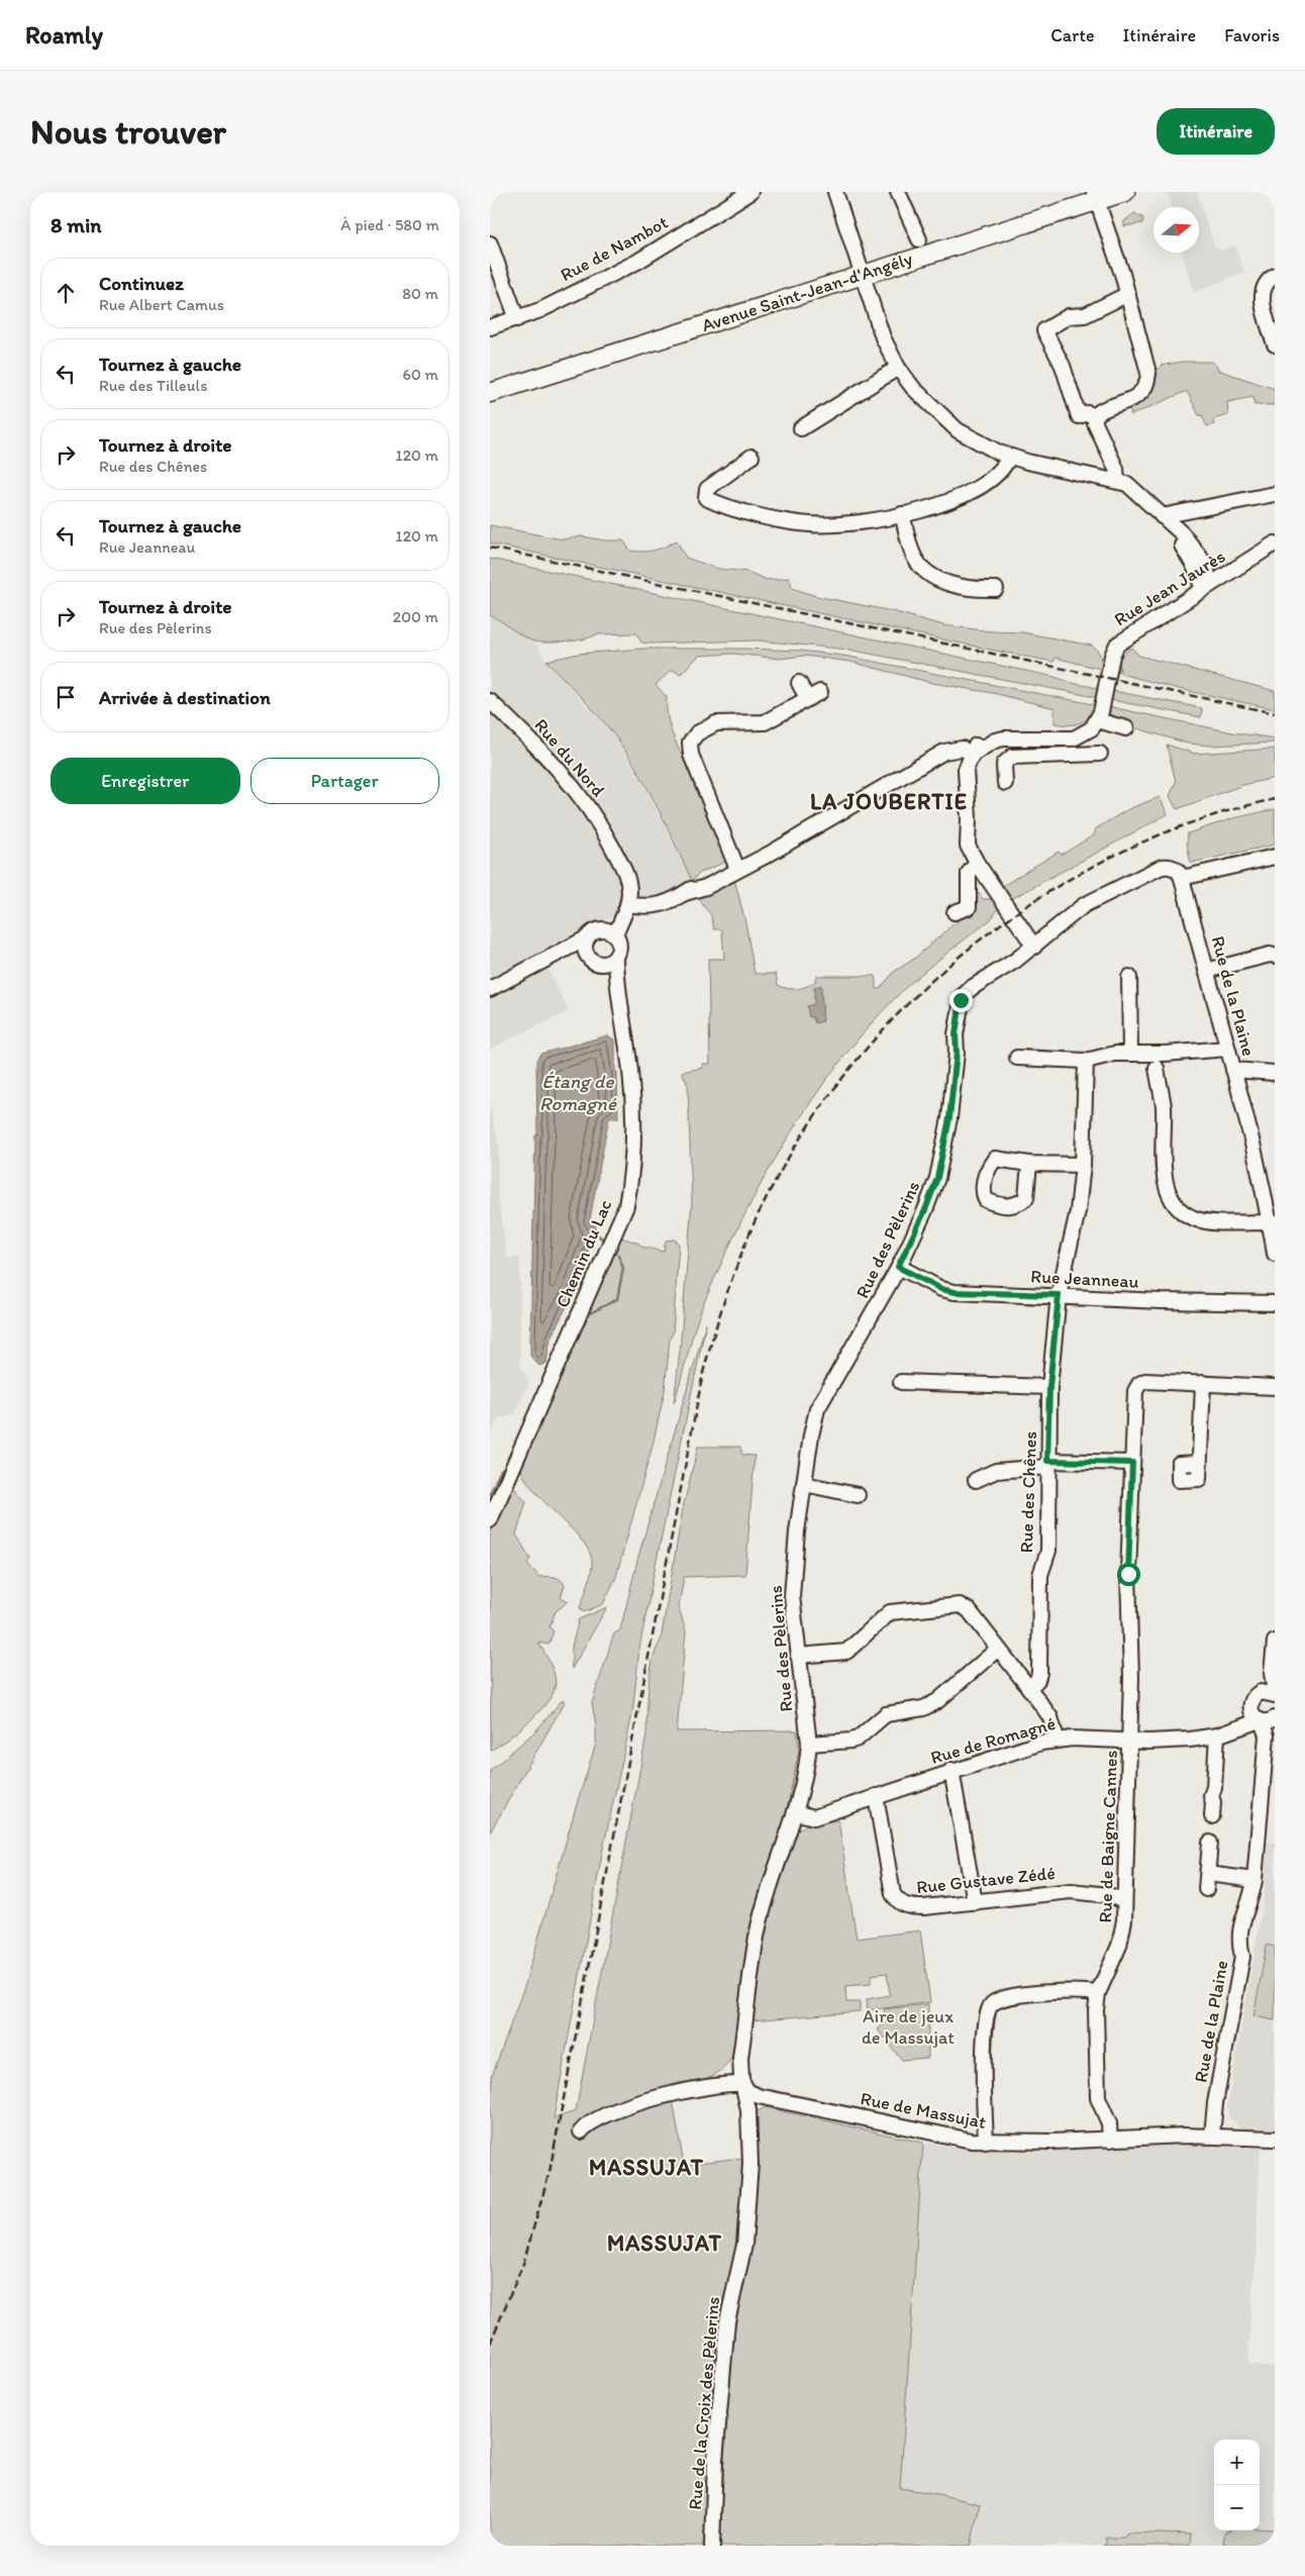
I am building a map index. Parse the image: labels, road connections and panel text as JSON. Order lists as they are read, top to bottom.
{
  "streets": {
    "main road": ["Avenue Saint-Jean-d'Angély"],
    "street": [
      "Rue de Nambot",
      "Rue Jean Jaurès",
      "Rue du Nord",
      "Rue de la Plaine",
      "Rue des Pèlerins",
      "Chemin du Lac",
      "Rue Jeanneau",
      "Rue des Chênes",
      "Rue de Romagné",
      "Rue de Baigne Cannes",
      "Rue Gustave Zédé",
      "Rue de Massujat",
      "Rue de la Croix des Pèlerins"
    ]
  },
  "crossings": [
    ["Rue de la Plaine", "Rue des Pèlerins"],
    ["Rue de la Plaine", "Rue de Romagné"],
    ["Rue de la Plaine", "Rue de Massujat"],
    ["Rue des Pèlerins", "Rue Jeanneau"],
    ["Rue des Pèlerins", "Rue de Romagné"],
    ["Rue des Pèlerins", "Rue de Massujat"],
    ["Rue des Pèlerins", "Rue de la Croix des Pèlerins"],
    ["Rue Jeanneau", "Rue des Chênes"],
    ["Rue de Romagné", "Rue de Baigne Cannes"],
    ["Rue de Romagné", "Rue Gustave Zédé"],
    ["Rue de Baigne Cannes", "Rue Gustave Zédé"],
    ["Rue de Baigne Cannes", "Rue de Massujat"],
    ["Rue de Massujat", "Rue de la Croix des Pèlerins"]
  ],
  "districts": ["LA JOUBERTIE", "MASSUJAT", "MASSUJAT"],
  "water": ["Étang de Romagné"],
  "parks": ["Aire de jeux de Massujat"],
  "north": "right",
  "page": {
    "header": "Roamly",
    "nav": ["Carte", "Itinéraire", "Favoris"],
    "buttons": [
      "Itinéraire",
      ["Enregistrer", "Partager"]
    ],
    "title": "Nous trouver",
    "heading": ["8 min", "À pied · 580 m"],
    "list": [
      ["Continuez", "Rue Albert Camus", "80 m"],
      ["Tournez à gauche", "Rue des Tilleuls", "60 m"],
      ["Tournez à droite", "Rue des Chênes", "120 m"],
      ["Tournez à gauche", "Rue Jeanneau", "120 m"],
      ["Tournez à droite", "Rue des Pèlerins", "200 m"],
      "Arrivée à destination"
    ],
    "map_buttons": ["+", "−"]
  }
}
